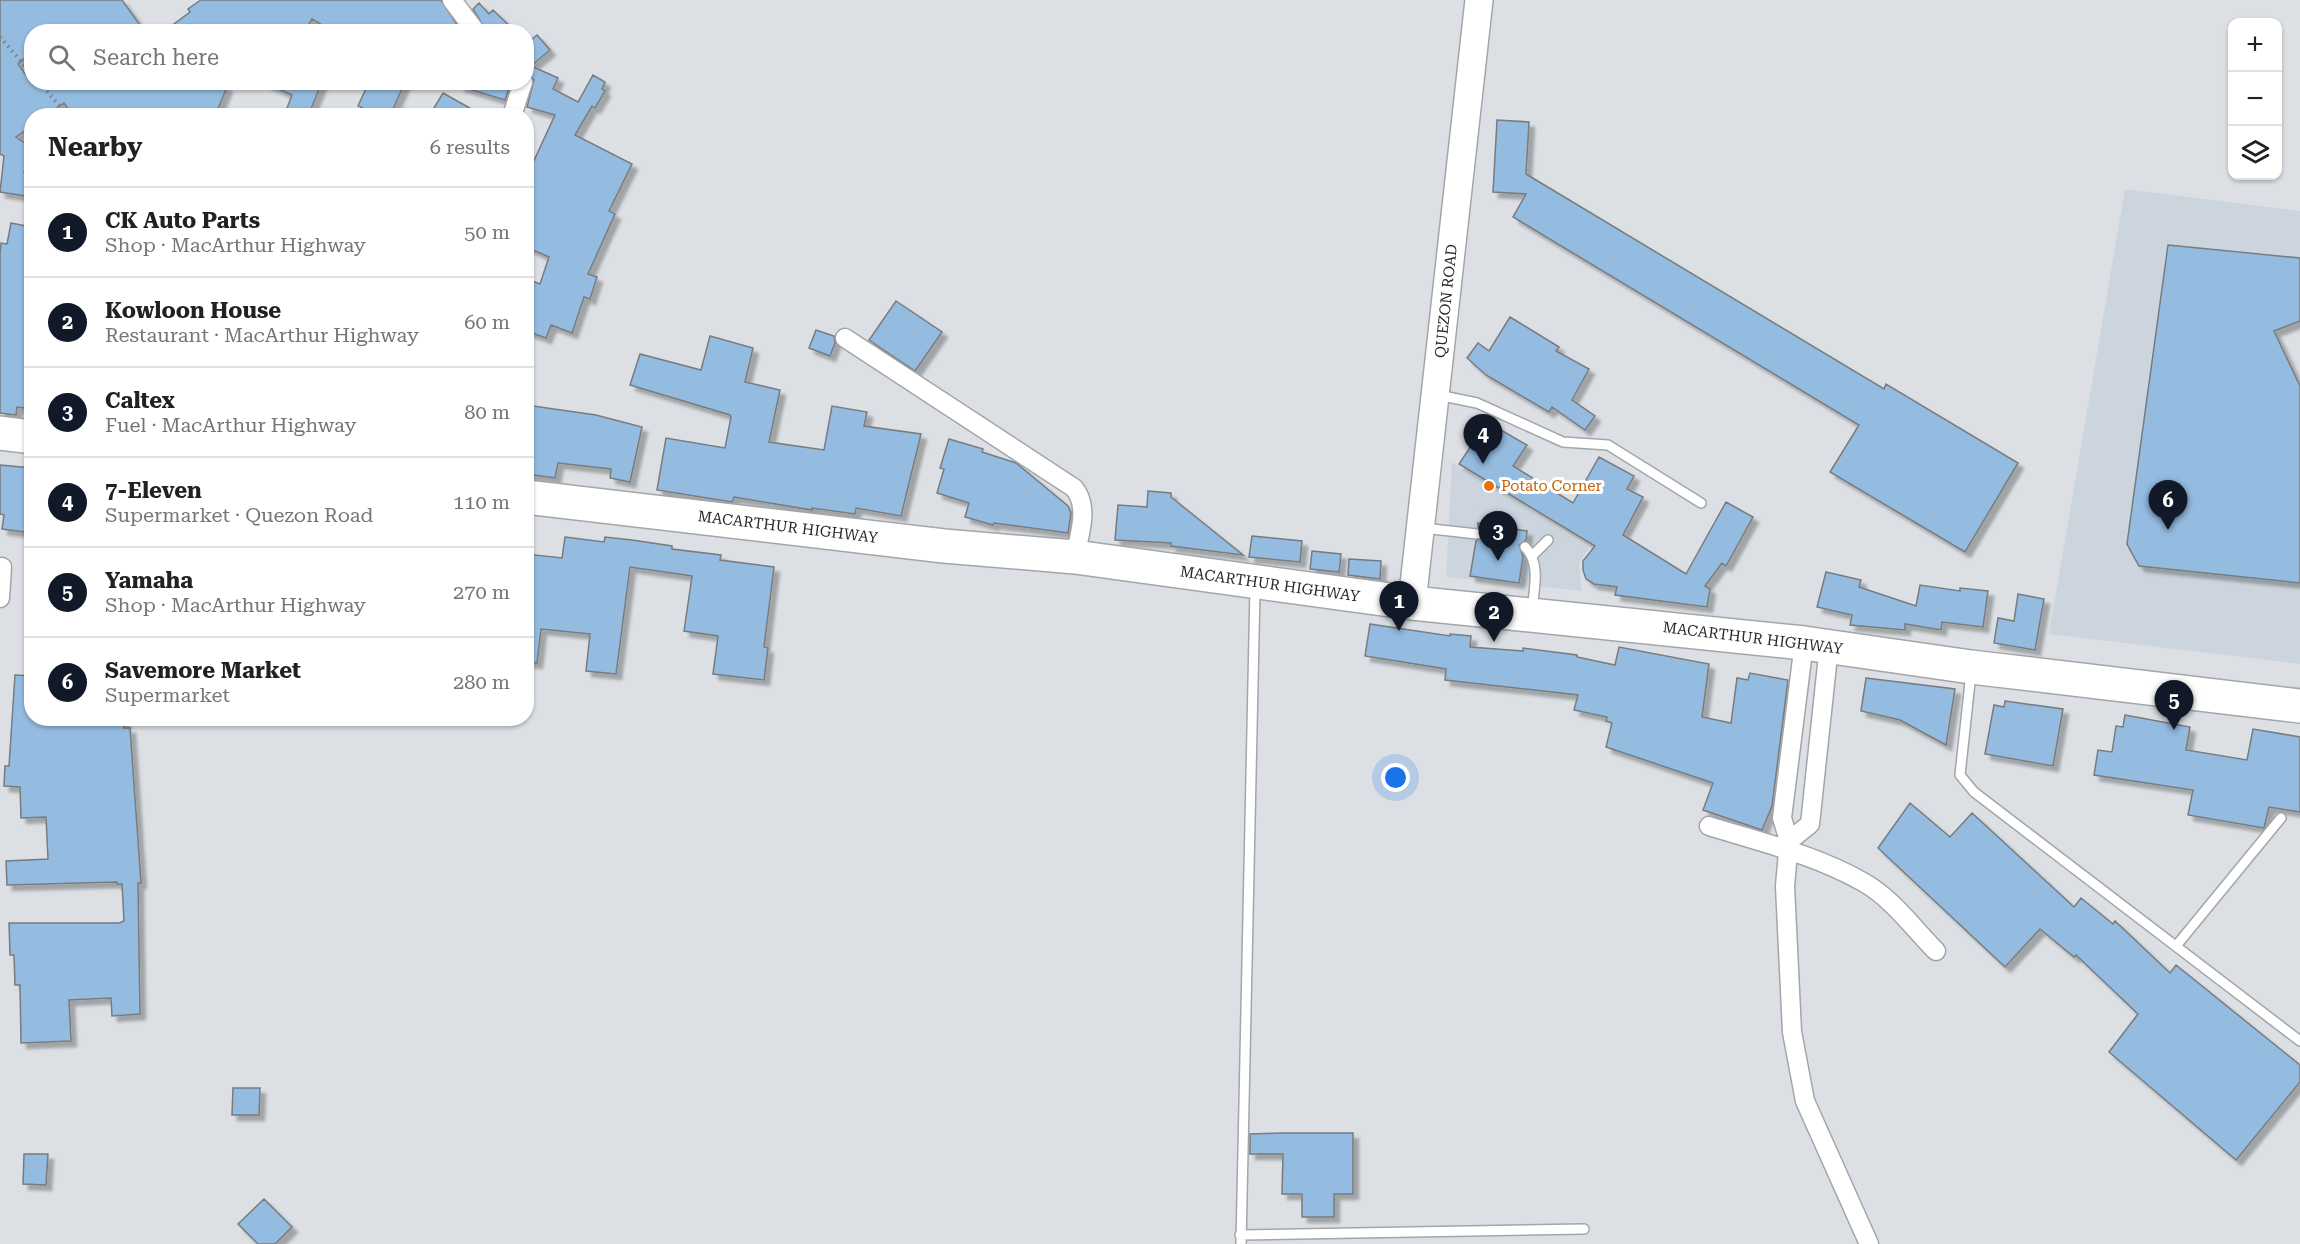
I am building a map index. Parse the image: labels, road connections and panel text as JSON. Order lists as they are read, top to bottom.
{
  "streets": {
    "highway": ["MACARTHUR HIGHWAY"],
    "main road": ["QUEZON ROAD"]
  },
  "crossings": [
    ["QUEZON ROAD", "MACARTHUR HIGHWAY"]
  ],
  "places": ["Potato Corner"],
  "page": {
    "map_buttons": ["+", "−"],
    "search": "Search here",
    "heading": ["Nearby", "6 results"],
    "list": [
      {
        "mark": "1",
        "name": "CK Auto Parts",
        "note": "Shop · MacArthur Highway",
        "value": "50 m"
      },
      {
        "mark": "2",
        "name": "Kowloon House",
        "note": "Restaurant · MacArthur Highway",
        "value": "60 m"
      },
      {
        "mark": "3",
        "name": "Caltex",
        "note": "Fuel · MacArthur Highway",
        "value": "80 m"
      },
      {
        "mark": "4",
        "name": "7-Eleven",
        "note": "Supermarket · Quezon Road",
        "value": "110 m"
      },
      {
        "mark": "5",
        "name": "Yamaha",
        "note": "Shop · MacArthur Highway",
        "value": "270 m"
      },
      {
        "mark": "6",
        "name": "Savemore Market",
        "note": "Supermarket",
        "value": "280 m"
      }
    ],
    "pins": [
      "4",
      "6",
      "3",
      "1",
      "2",
      "5"
    ]
  }
}
